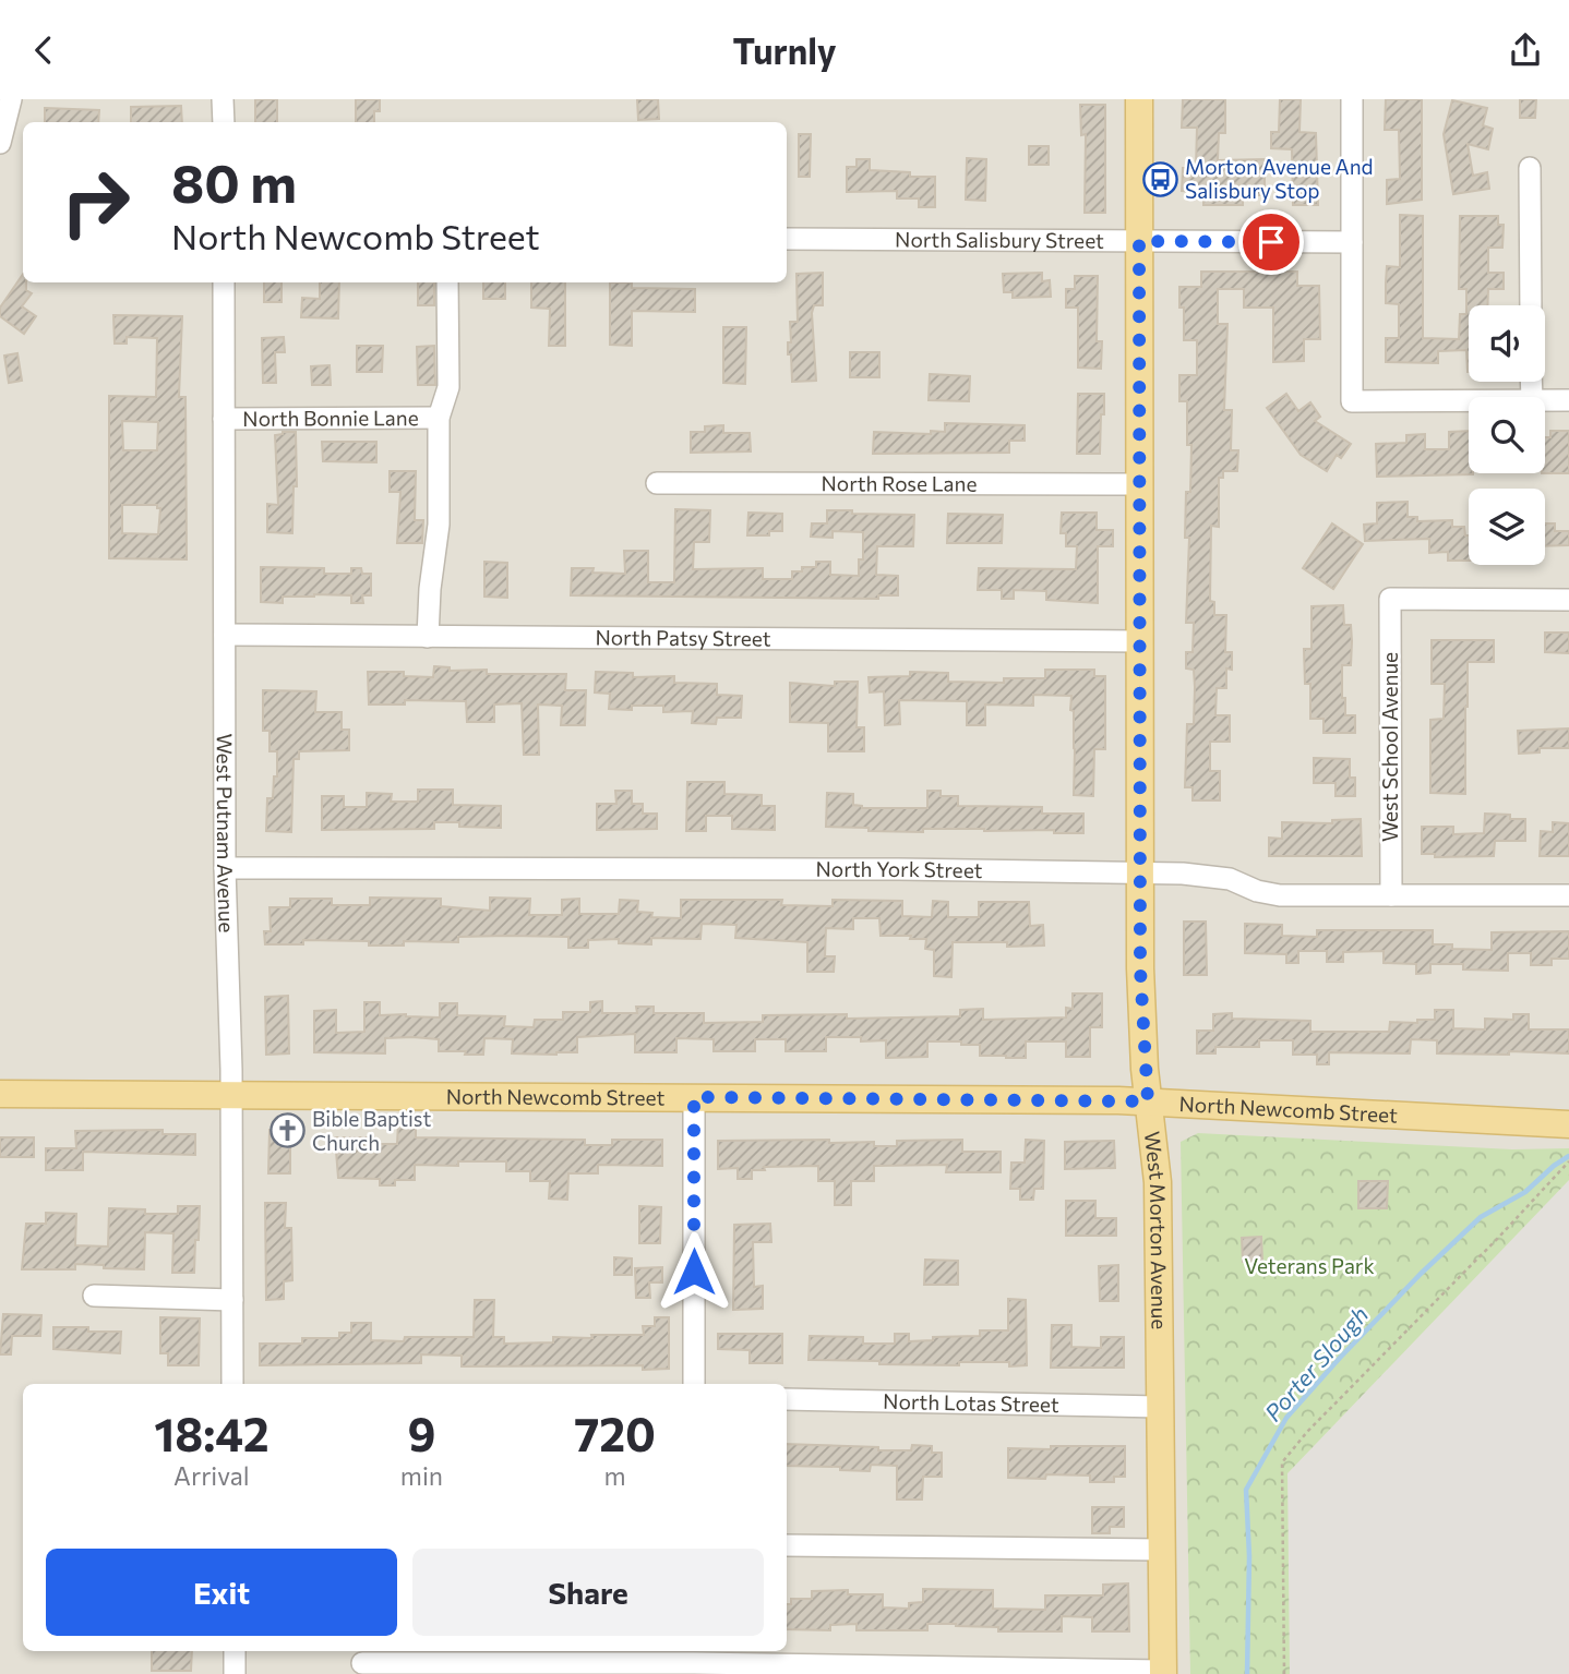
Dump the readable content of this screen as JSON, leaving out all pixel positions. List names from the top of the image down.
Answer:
{
  "streets": {
    "main road": ["North Newcomb Street", "West Morton Avenue"],
    "street": [
      "North Salisbury Street",
      "North Bonnie Lane",
      "North Rose Lane",
      "North Patsy Street",
      "West School Avenue",
      "West Putnam Avenue",
      "North York Street",
      "North Lotas Street"
    ]
  },
  "crossings": [
    ["North Salisbury Street", "West Morton Avenue"],
    ["North Bonnie Lane", "West Putnam Avenue"],
    ["North Rose Lane", "West Morton Avenue"],
    ["North Patsy Street", "West Putnam Avenue"],
    ["North Patsy Street", "West Morton Avenue"],
    ["West School Avenue", "North York Street"],
    ["West Putnam Avenue", "North York Street"],
    ["West Putnam Avenue", "North Newcomb Street"],
    ["North York Street", "West Morton Avenue"],
    ["North Newcomb Street", "West Morton Avenue"],
    ["West Morton Avenue", "North Lotas Street"]
  ],
  "water": ["Porter Slough"],
  "parks": ["Veterans Park"],
  "places": {
    "bus stop": ["Morton Avenue And Salisbury Stop"],
    "church": ["Bible Baptist Church"]
  },
  "page": {
    "header": "Turnly",
    "turn": ["80 m", "North Newcomb Street"],
    "eta": [
      "18:42",
      "Arrival",
      "9",
      "min",
      "720",
      "m"
    ],
    "buttons": ["Exit", "Share"]
  }
}
